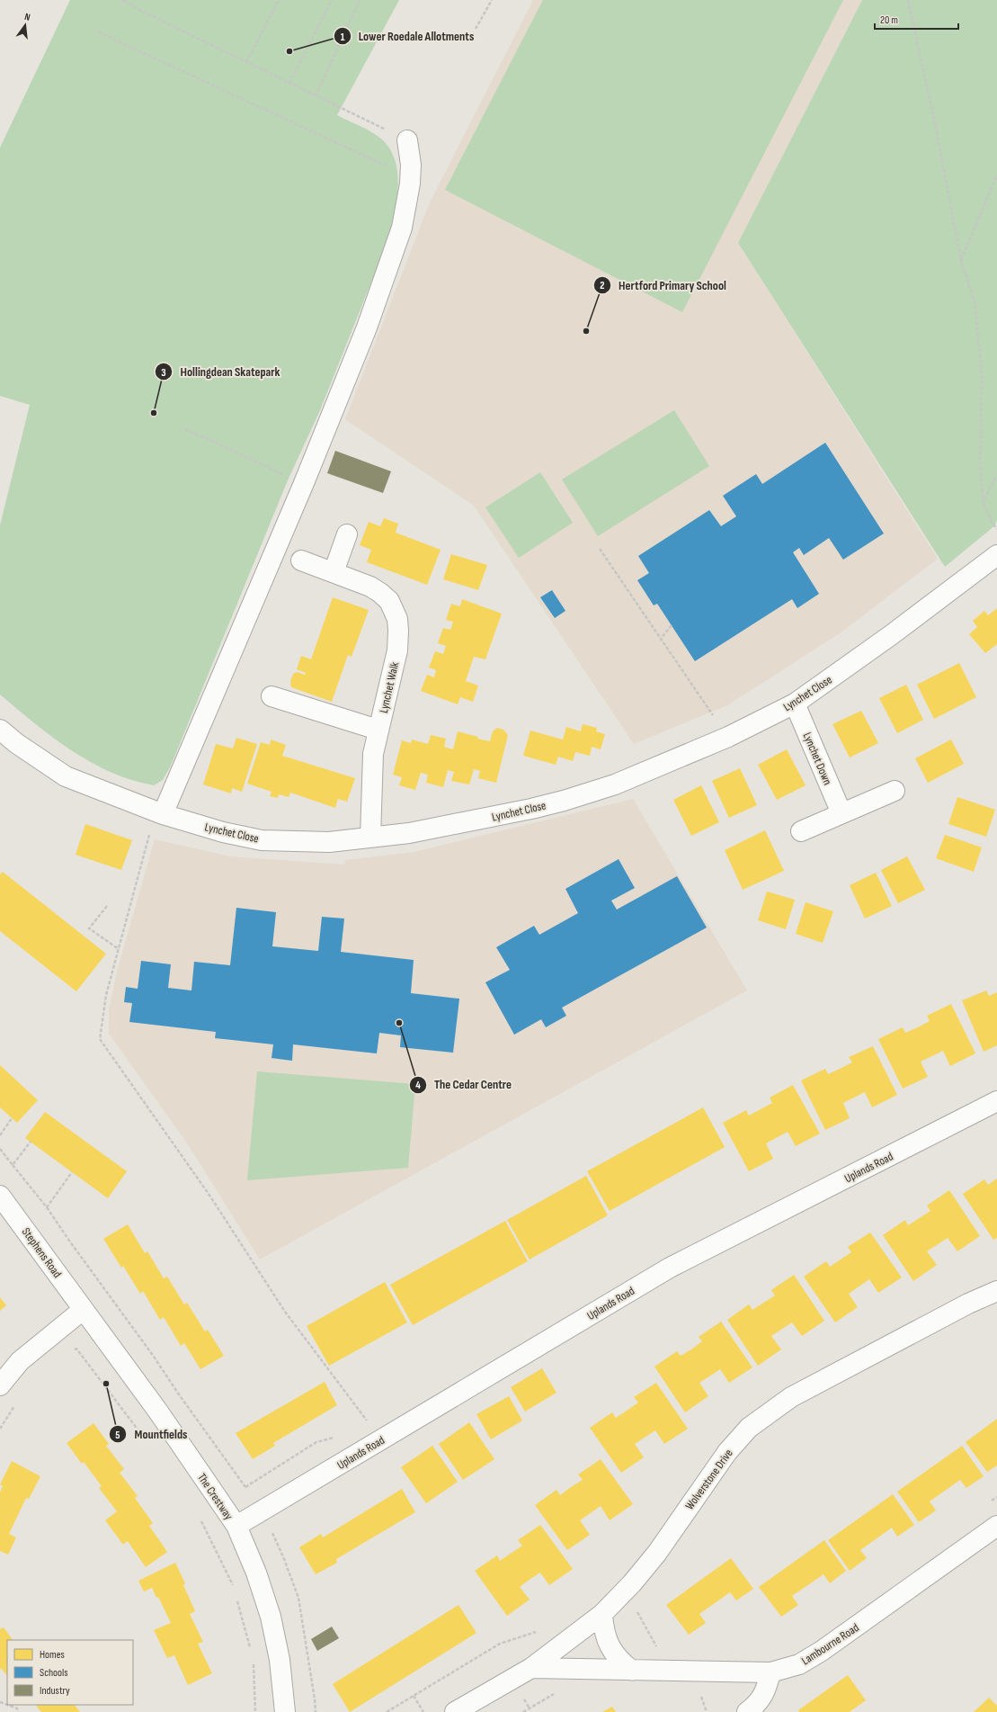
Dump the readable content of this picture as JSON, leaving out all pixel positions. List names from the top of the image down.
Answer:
{
  "streets": {
    "street": [
      "Lynchet Walk",
      "Lynchet Close",
      "Lynchet Down",
      "Uplands Road",
      "Stephens Road",
      "Wolverstone Drive",
      "The Crestway",
      "Lambourne Road"
    ]
  },
  "crossings": [
    ["Lynchet Walk", "Lynchet Close"],
    ["Lynchet Close", "Lynchet Down"],
    ["Uplands Road", "The Crestway"],
    ["Stephens Road", "The Crestway"],
    ["Wolverstone Drive", "Lambourne Road"]
  ],
  "places": [
    "Lower Roedale Allotments",
    "Hertford Primary School",
    "Hollingdean Skatepark",
    "The Cedar Centre",
    "Mountfields"
  ],
  "legend": ["Homes", "Schools", "Industry"],
  "scale_bar": "20 m",
  "north": "top"
}
